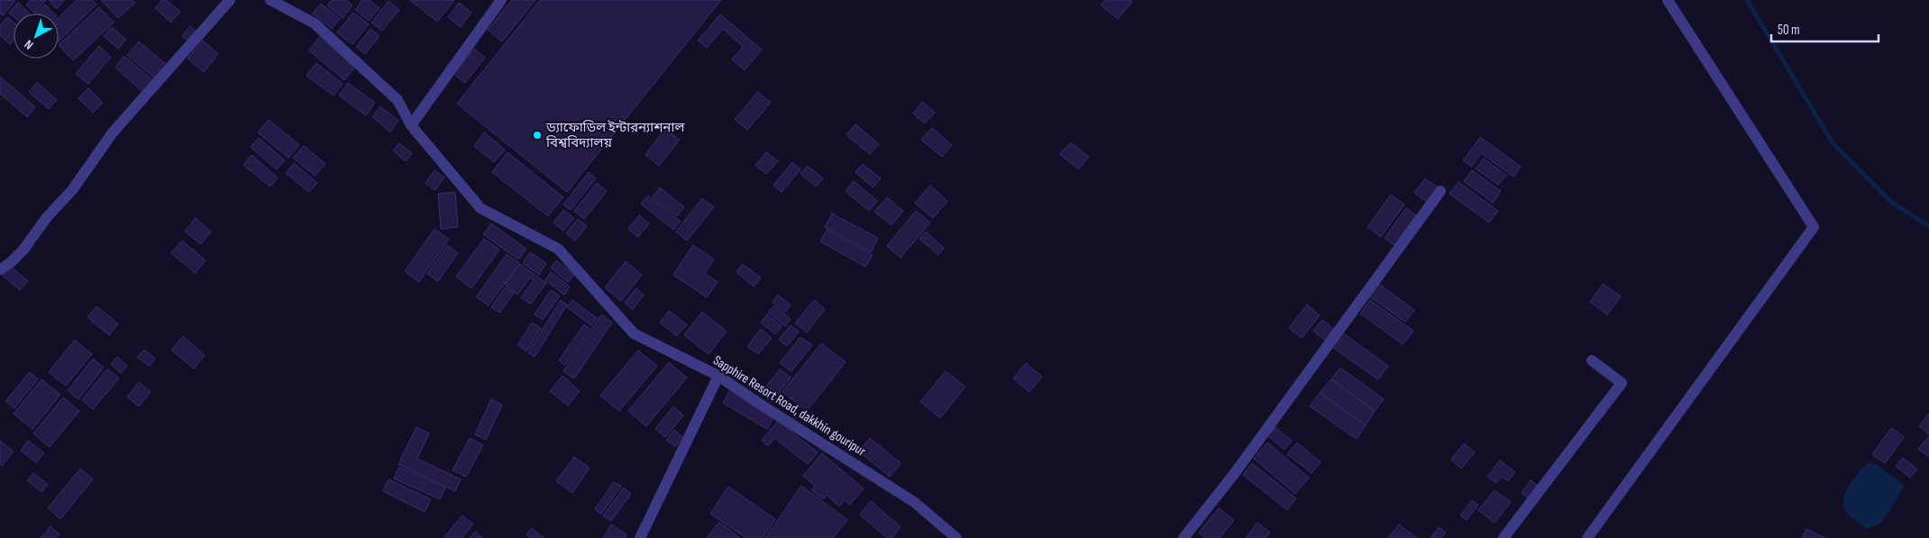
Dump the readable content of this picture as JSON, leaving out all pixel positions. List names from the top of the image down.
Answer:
{
  "streets": {
    "street": ["Sapphire Resort Road, dakkhin gouripur"]
  },
  "places": ["ড্যাফোডিল ইন্টারন্যাশনাল বিশ্ববিদ্যালয়"],
  "scale_bar": "50 m",
  "north": "bottom left"
}
